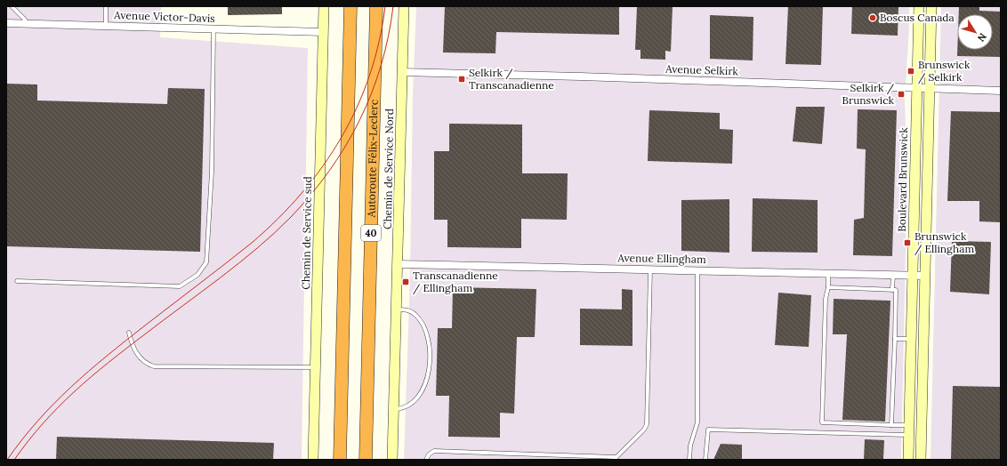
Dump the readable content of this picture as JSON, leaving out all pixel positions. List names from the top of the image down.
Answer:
{
  "streets": {
    "highway": ["Autoroute Félix-Leclerc", "40"],
    "main road": ["Chemin de Service Nord", "Boulevard Brunswick", "Chemin de Service sud"],
    "street": ["Avenue Victor-Davis", "Avenue Selkirk", "Avenue Ellingham"]
  },
  "crossings": [
    ["Avenue Victor-Davis", "Chemin de Service sud"],
    ["Avenue Selkirk", "Chemin de Service Nord"],
    ["Avenue Selkirk", "Boulevard Brunswick"],
    ["Chemin de Service Nord", "Avenue Ellingham"],
    ["Boulevard Brunswick", "Avenue Ellingham"]
  ],
  "places": {
    "other": ["Boscus Canada"],
    "transit": [
      "Brunswick / Selkirk",
      "Selkirk / Transcanadienne",
      "Selkirk / Brunswick",
      "Brunswick / Ellingham",
      "Transcanadienne / Ellingham"
    ]
  },
  "north": "bottom right"
}
